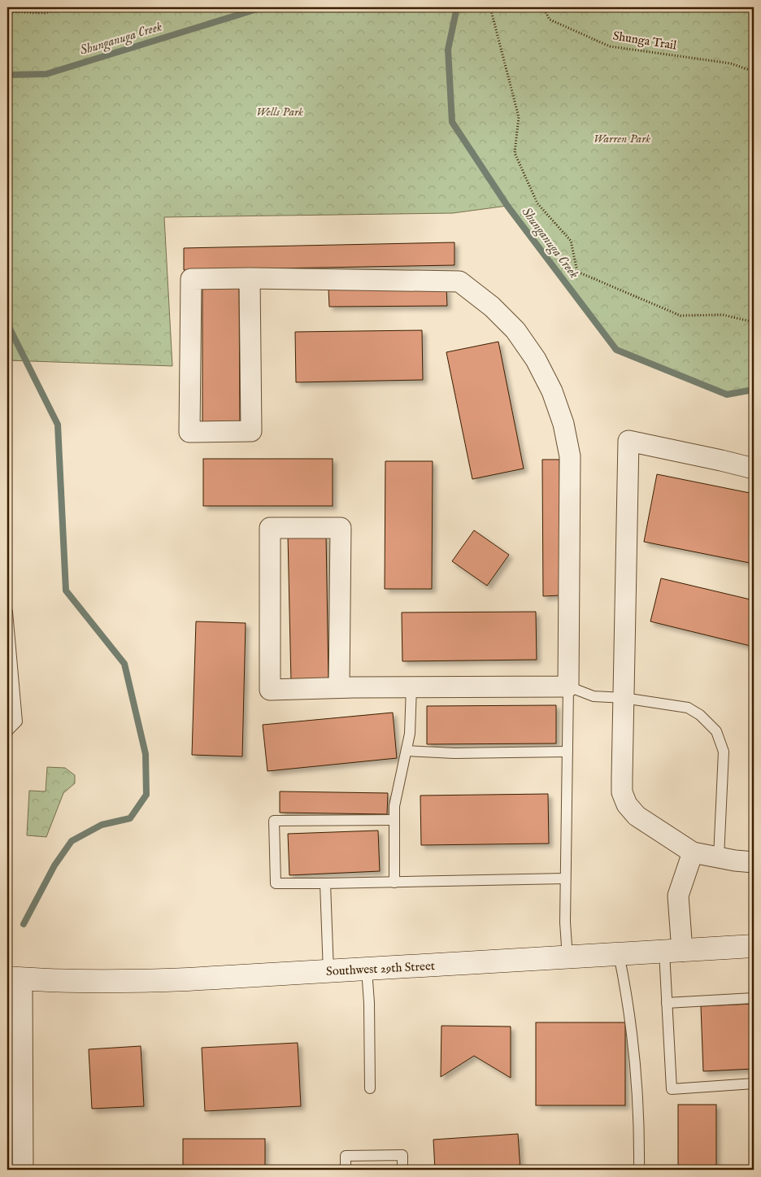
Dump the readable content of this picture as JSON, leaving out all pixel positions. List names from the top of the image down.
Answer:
{
  "streets": {
    "main road": ["Southwest 29th Street"],
    "path": ["Shunga Trail"]
  },
  "water": ["Shunganuga Creek"],
  "parks": ["Wells Park", "Warren Park"]
}
